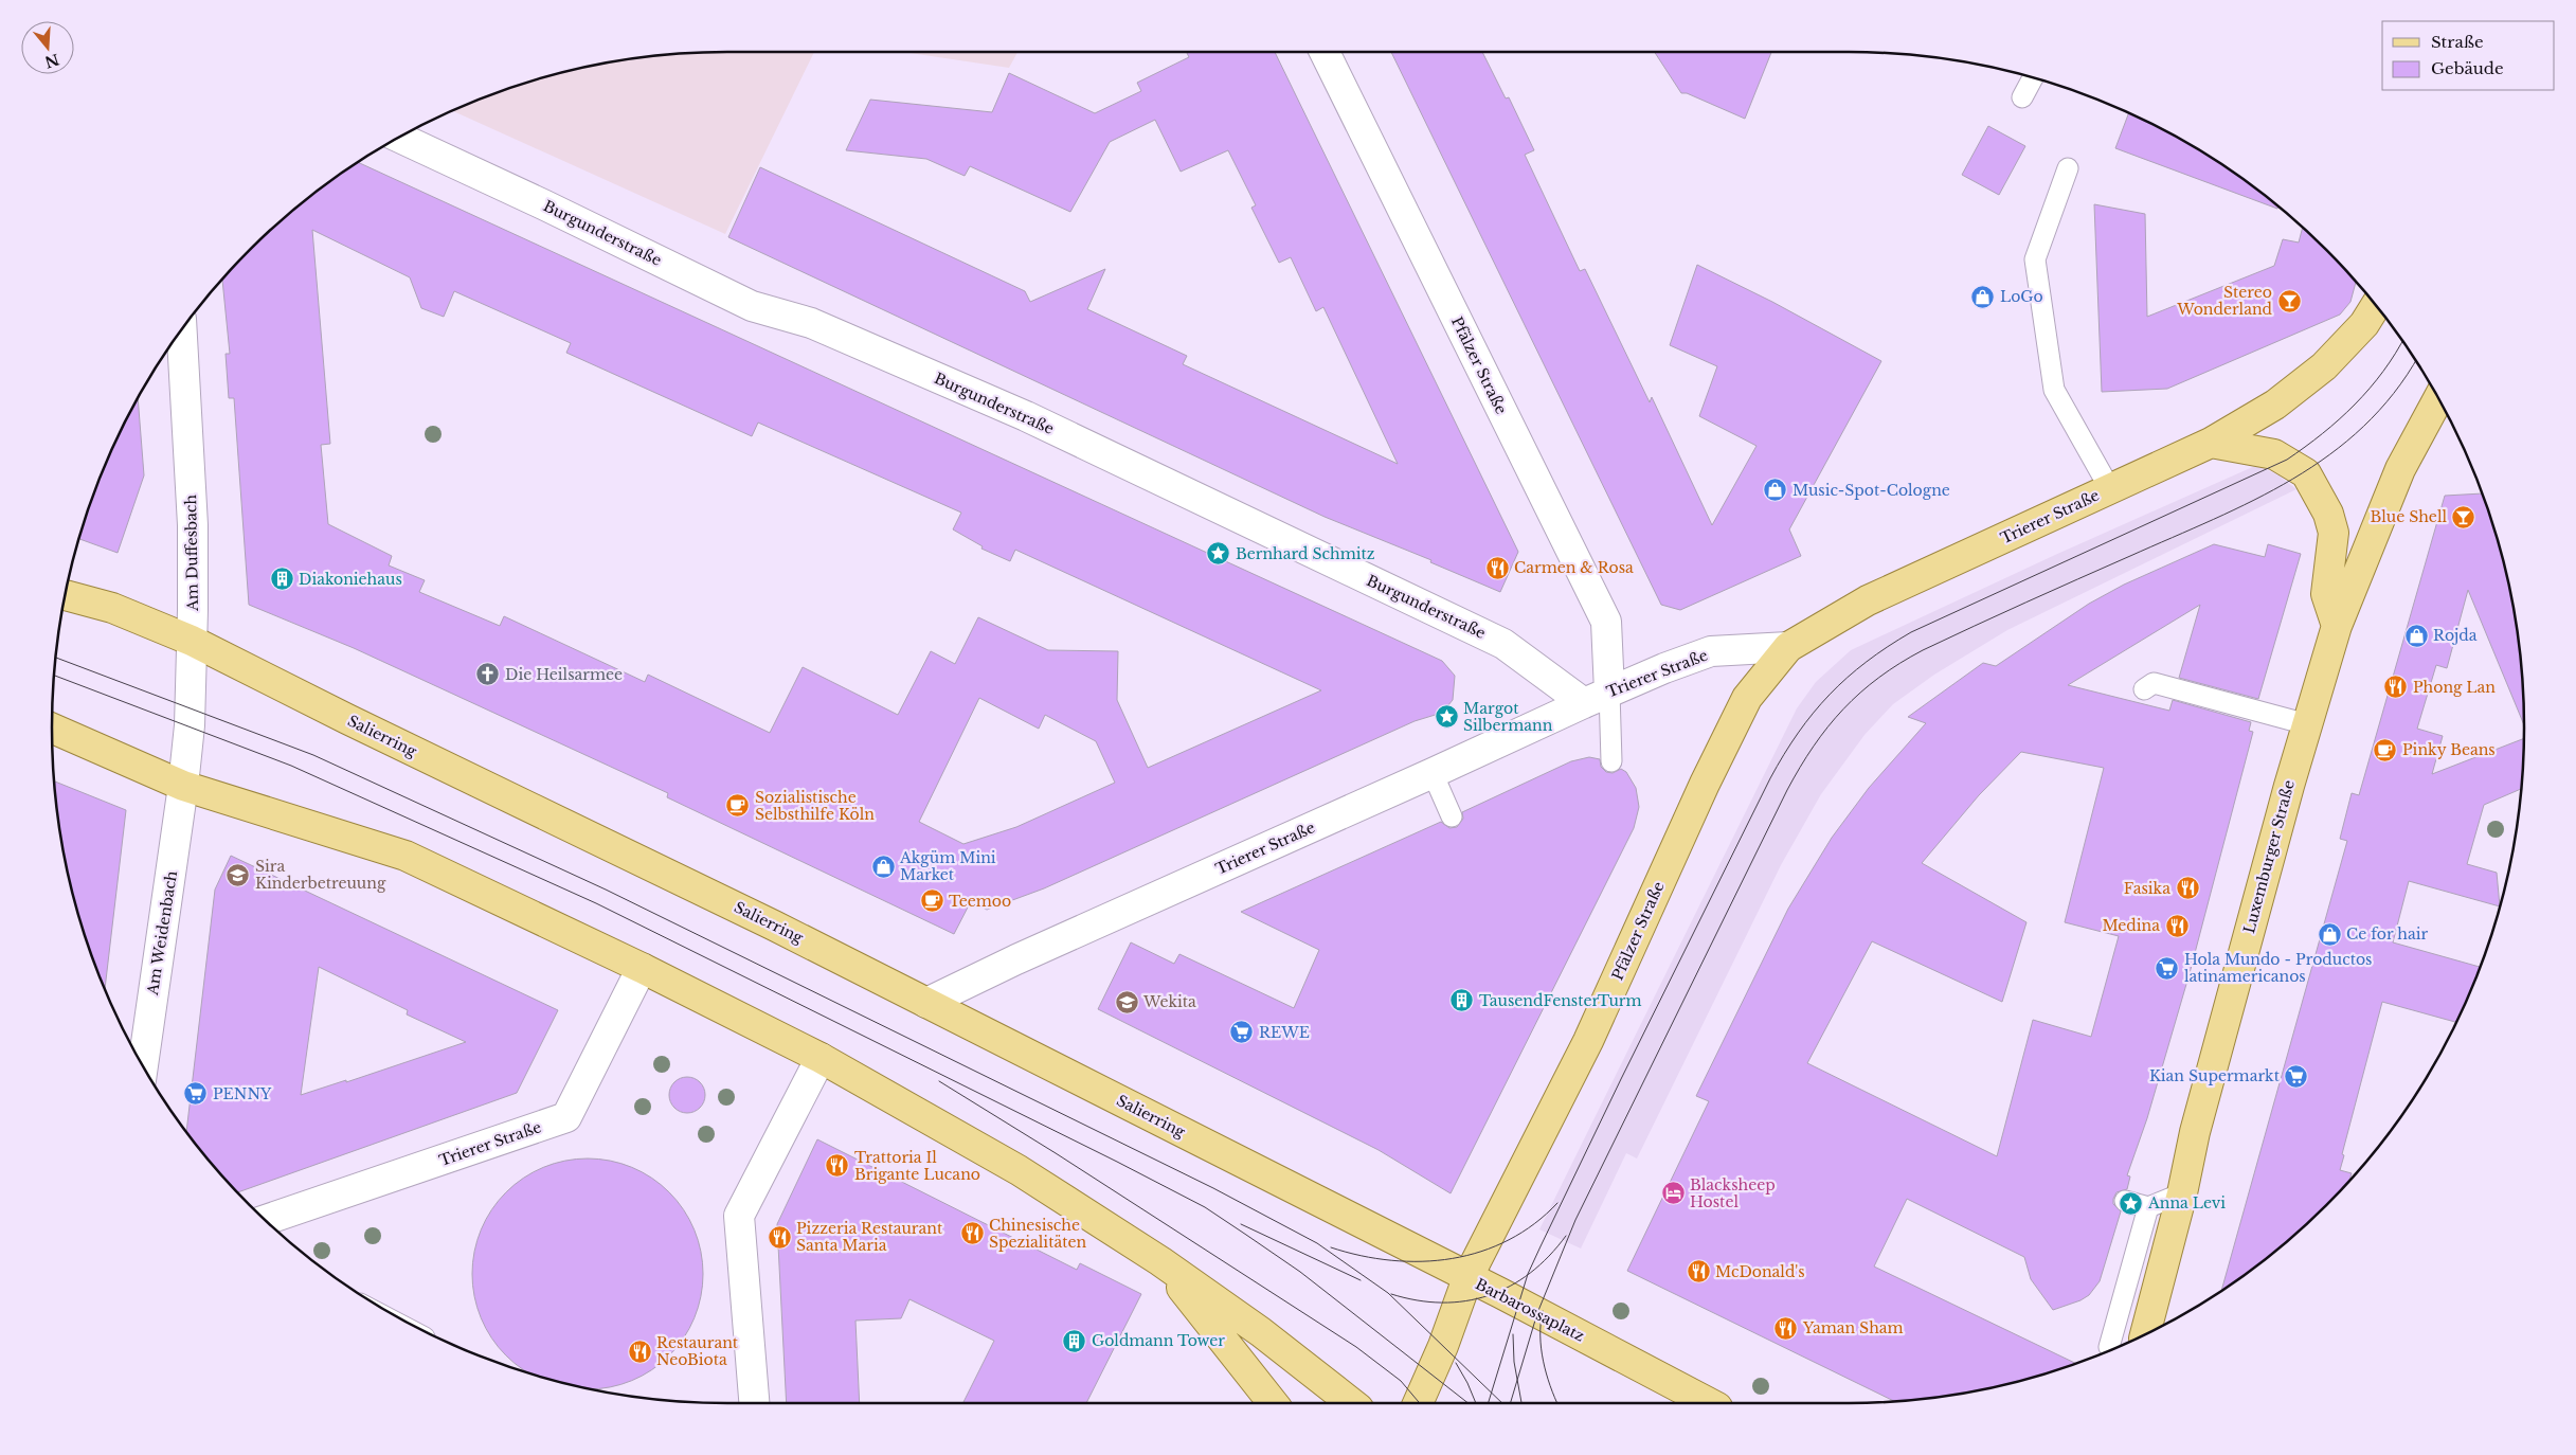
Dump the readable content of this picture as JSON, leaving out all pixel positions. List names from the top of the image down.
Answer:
{
  "streets": {
    "main road": [
      "Pfälzer Straße",
      "Trierer Straße",
      "Salierring",
      "Luxemburger Straße",
      "Barbarossaplatz"
    ],
    "street": ["Burgunderstraße", "Am Duffesbach", "Am Weidenbach"]
  },
  "crossings": [
    ["Burgunderstraße", "Pfälzer Straße"],
    ["Burgunderstraße", "Trierer Straße"],
    ["Pfälzer Straße", "Trierer Straße"],
    ["Pfälzer Straße", "Salierring"],
    ["Pfälzer Straße", "Barbarossaplatz"],
    ["Trierer Straße", "Salierring"],
    ["Am Duffesbach", "Salierring"],
    ["Am Duffesbach", "Am Weidenbach"],
    ["Salierring", "Barbarossaplatz"]
  ],
  "places": {
    "shop": [
      "LoGo",
      "Music-Spot-Cologne",
      "Rojda",
      "Akgüm Mini Market",
      "Ce for hair"
    ],
    "bar": ["Stereo Wonderland", "Blue Shell"],
    "place": ["Bernhard Schmitz", "Margot Silbermann", "Anna Levi"],
    "restaurant": [
      "Carmen & Rosa",
      "Phong Lan",
      "Fasika",
      "Medina",
      "Trattoria Il Brigante Lucano",
      "Chinesische Spezialitäten",
      "Pizzeria Restaurant Santa Maria",
      "McDonald's",
      "Yaman Sham",
      "Restaurant NeoBiota"
    ],
    "building": ["Diakoniehaus", "TausendFensterTurm", "Goldmann Tower"],
    "church": ["Die Heilsarmee"],
    "cafe": ["Pinky Beans", "Sozialistische Selbsthilfe Köln", "Teemoo"],
    "school or university": ["Sira Kinderbetreuung", "Wekita"],
    "supermarket": [
      "Hola Mundo - Productos latinamericanos",
      "REWE",
      "Kian Supermarkt",
      "PENNY"
    ],
    "hotel": ["Blacksheep Hostel"]
  },
  "legend": ["Straße", "Gebäude"],
  "north": "bottom"
}
